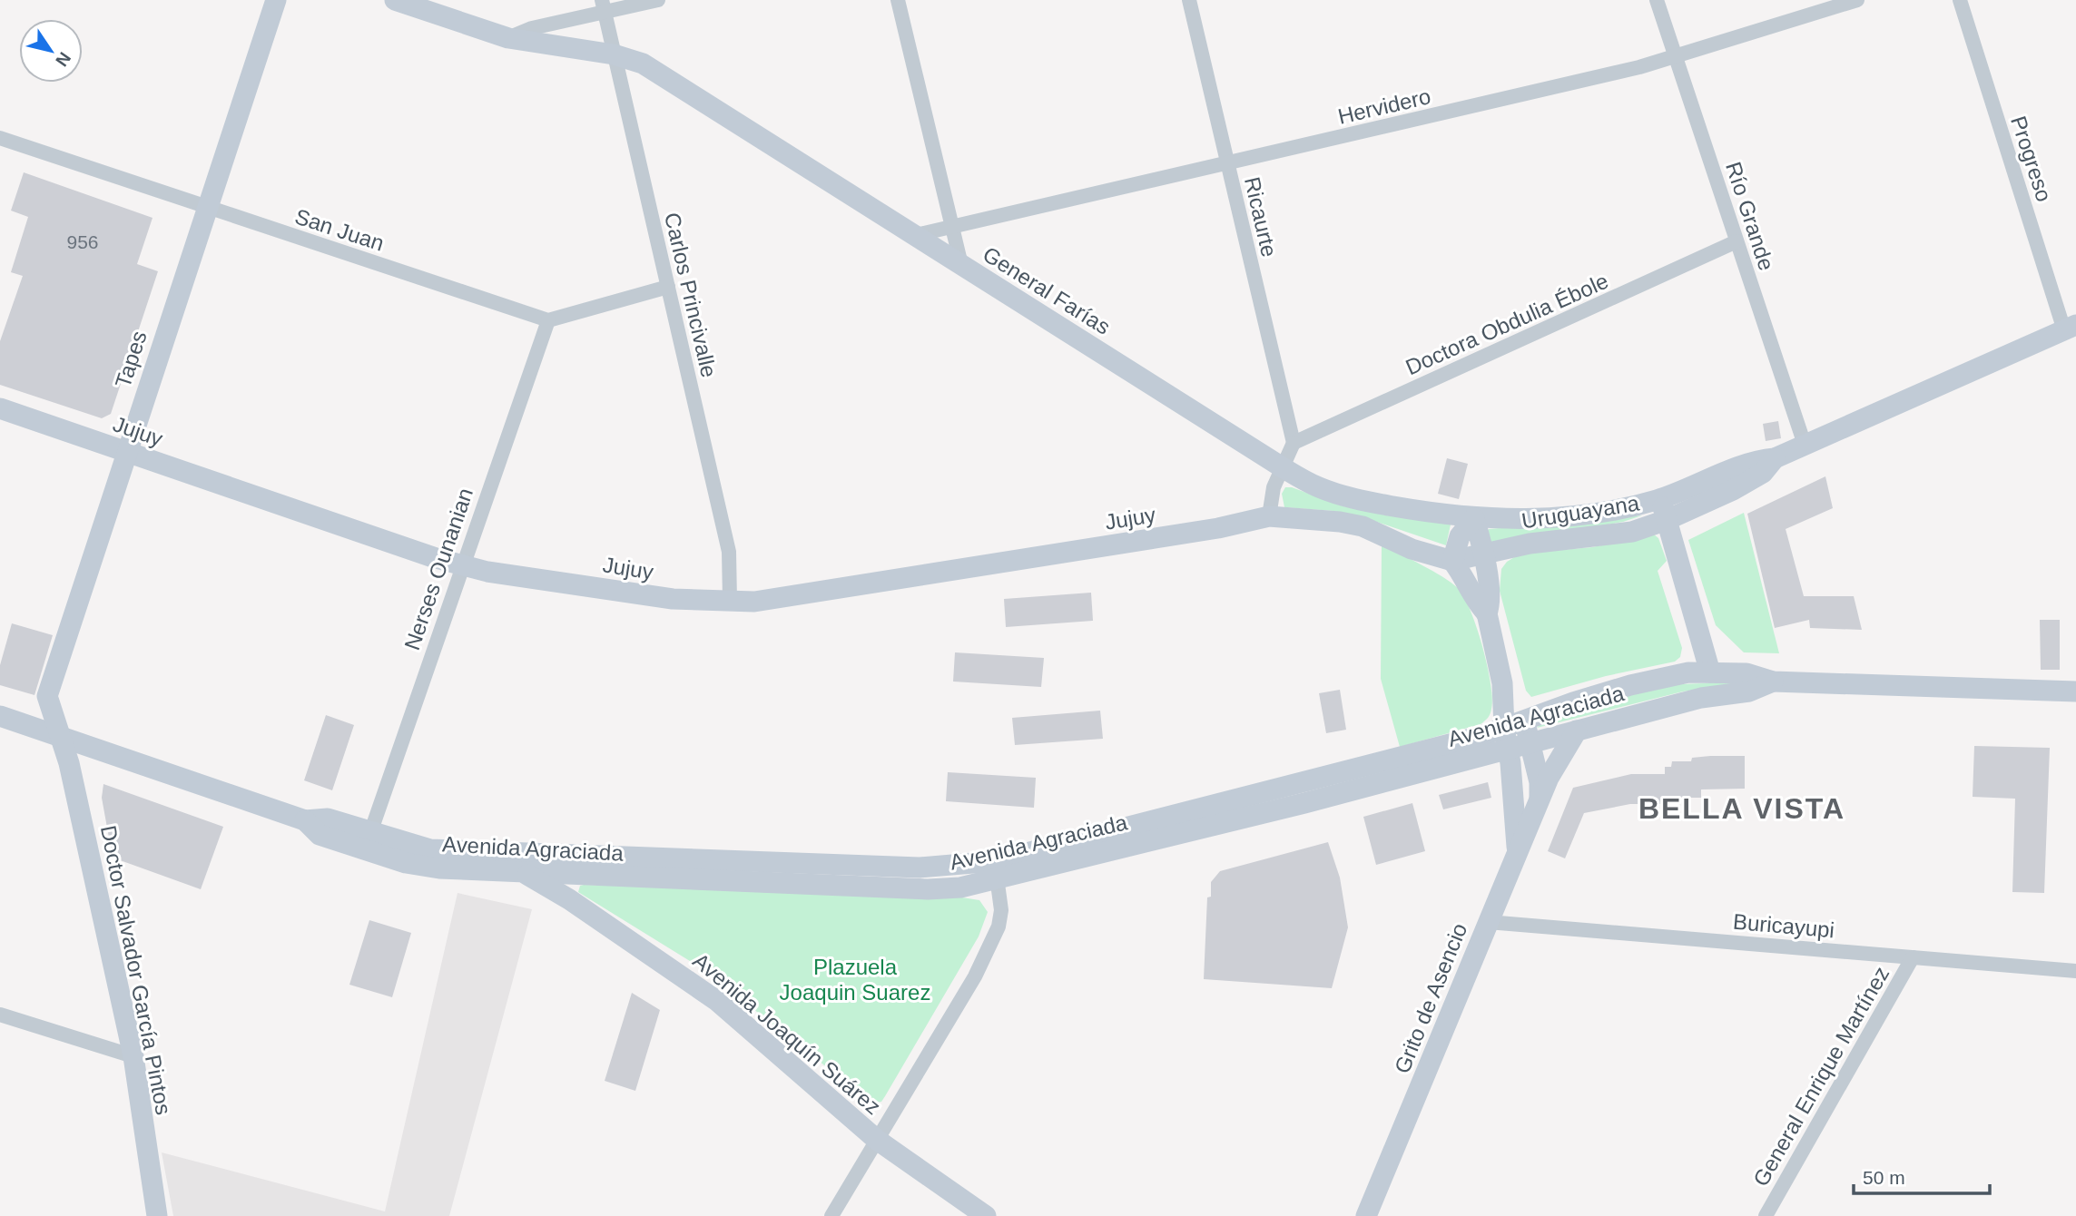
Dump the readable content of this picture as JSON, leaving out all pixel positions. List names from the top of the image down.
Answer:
{
  "streets": {
    "street": [
      "Hervidero",
      "Progreso",
      "Río Grande",
      "Ricaurte",
      "San Juan",
      "General Farías",
      "Carlos Princivalle",
      "Doctora Obdulia Ébole",
      "Tapes",
      "Jujuy",
      "Uruguayana",
      "Nerses Ounanian",
      "Avenida Agraciada",
      "Buricayupi",
      "Doctor Salvador García Pintos",
      "Grito de Asencio",
      "Avenida Joaquín Suárez",
      "General Enrique Martínez"
    ]
  },
  "crossings": [
    ["Hervidero", "Río Grande"],
    ["Hervidero", "Ricaurte"],
    ["Hervidero", "General Farías"],
    ["Progreso", "Uruguayana"],
    ["Río Grande", "Doctora Obdulia Ébole"],
    ["Río Grande", "Uruguayana"],
    ["Ricaurte", "Doctora Obdulia Ébole"],
    ["San Juan", "Tapes"],
    ["San Juan", "Nerses Ounanian"],
    ["General Farías", "Carlos Princivalle"],
    ["General Farías", "Uruguayana"],
    ["Carlos Princivalle", "Jujuy"],
    ["Tapes", "Jujuy"],
    ["Tapes", "Avenida Agraciada"],
    ["Tapes", "Doctor Salvador García Pintos"],
    ["Jujuy", "Uruguayana"],
    ["Jujuy", "Nerses Ounanian"],
    ["Nerses Ounanian", "Avenida Agraciada"],
    ["Avenida Agraciada", "Doctor Salvador García Pintos"],
    ["Avenida Agraciada", "Grito de Asencio"],
    ["Avenida Agraciada", "Avenida Joaquín Suárez"],
    ["Buricayupi", "Grito de Asencio"],
    ["Buricayupi", "General Enrique Martínez"]
  ],
  "districts": ["BELLA VISTA"],
  "parks": ["Plazuela Joaquin Suarez"],
  "house_numbers": ["956"],
  "scale_bar": "50 m",
  "north": "bottom right"
}
